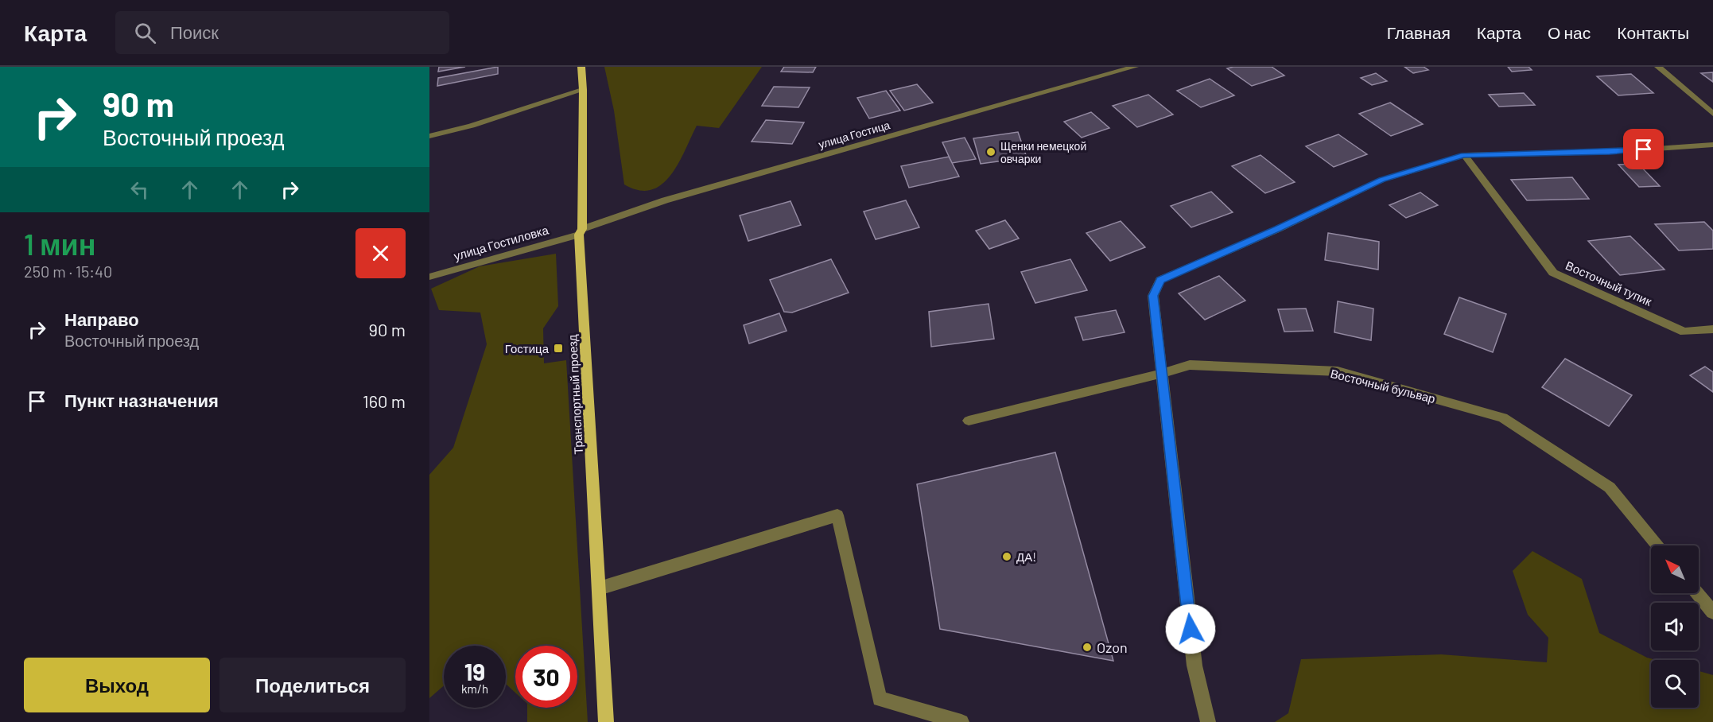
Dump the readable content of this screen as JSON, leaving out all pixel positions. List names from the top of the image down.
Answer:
{
  "streets": {
    "main road": ["Транспортный проезд"],
    "street": [
      "улица Гостица",
      "улица Гостиловка",
      "Восточный тупик",
      "Восточный бульвар"
    ]
  },
  "crossings": [
    ["улица Гостица", "улица Гостиловка"],
    ["улица Гостица", "Транспортный проезд"],
    ["улица Гостиловка", "Транспортный проезд"]
  ],
  "places": {
    "other": ["Щенки немецкой овчарки", "ДА!", "Ozon"],
    "transit": ["Гостица"]
  },
  "north": "top left",
  "page": {
    "header": "Карта",
    "search": "Поиск",
    "nav": [
      "Главная",
      "Карта",
      "О нас",
      "Контакты"
    ],
    "turn": ["90 m", "Восточный проезд"],
    "heading": ["1 мин", "250 m · 15:40"],
    "list": [
      {
        "name": "Направо",
        "note": "Восточный проезд",
        "value": "90 m"
      },
      {
        "name": "Пункт назначения",
        "value": "160 m"
      }
    ],
    "speed": "19 km/h",
    "limit": "30",
    "buttons": ["Выход", "Поделиться"]
  }
}
